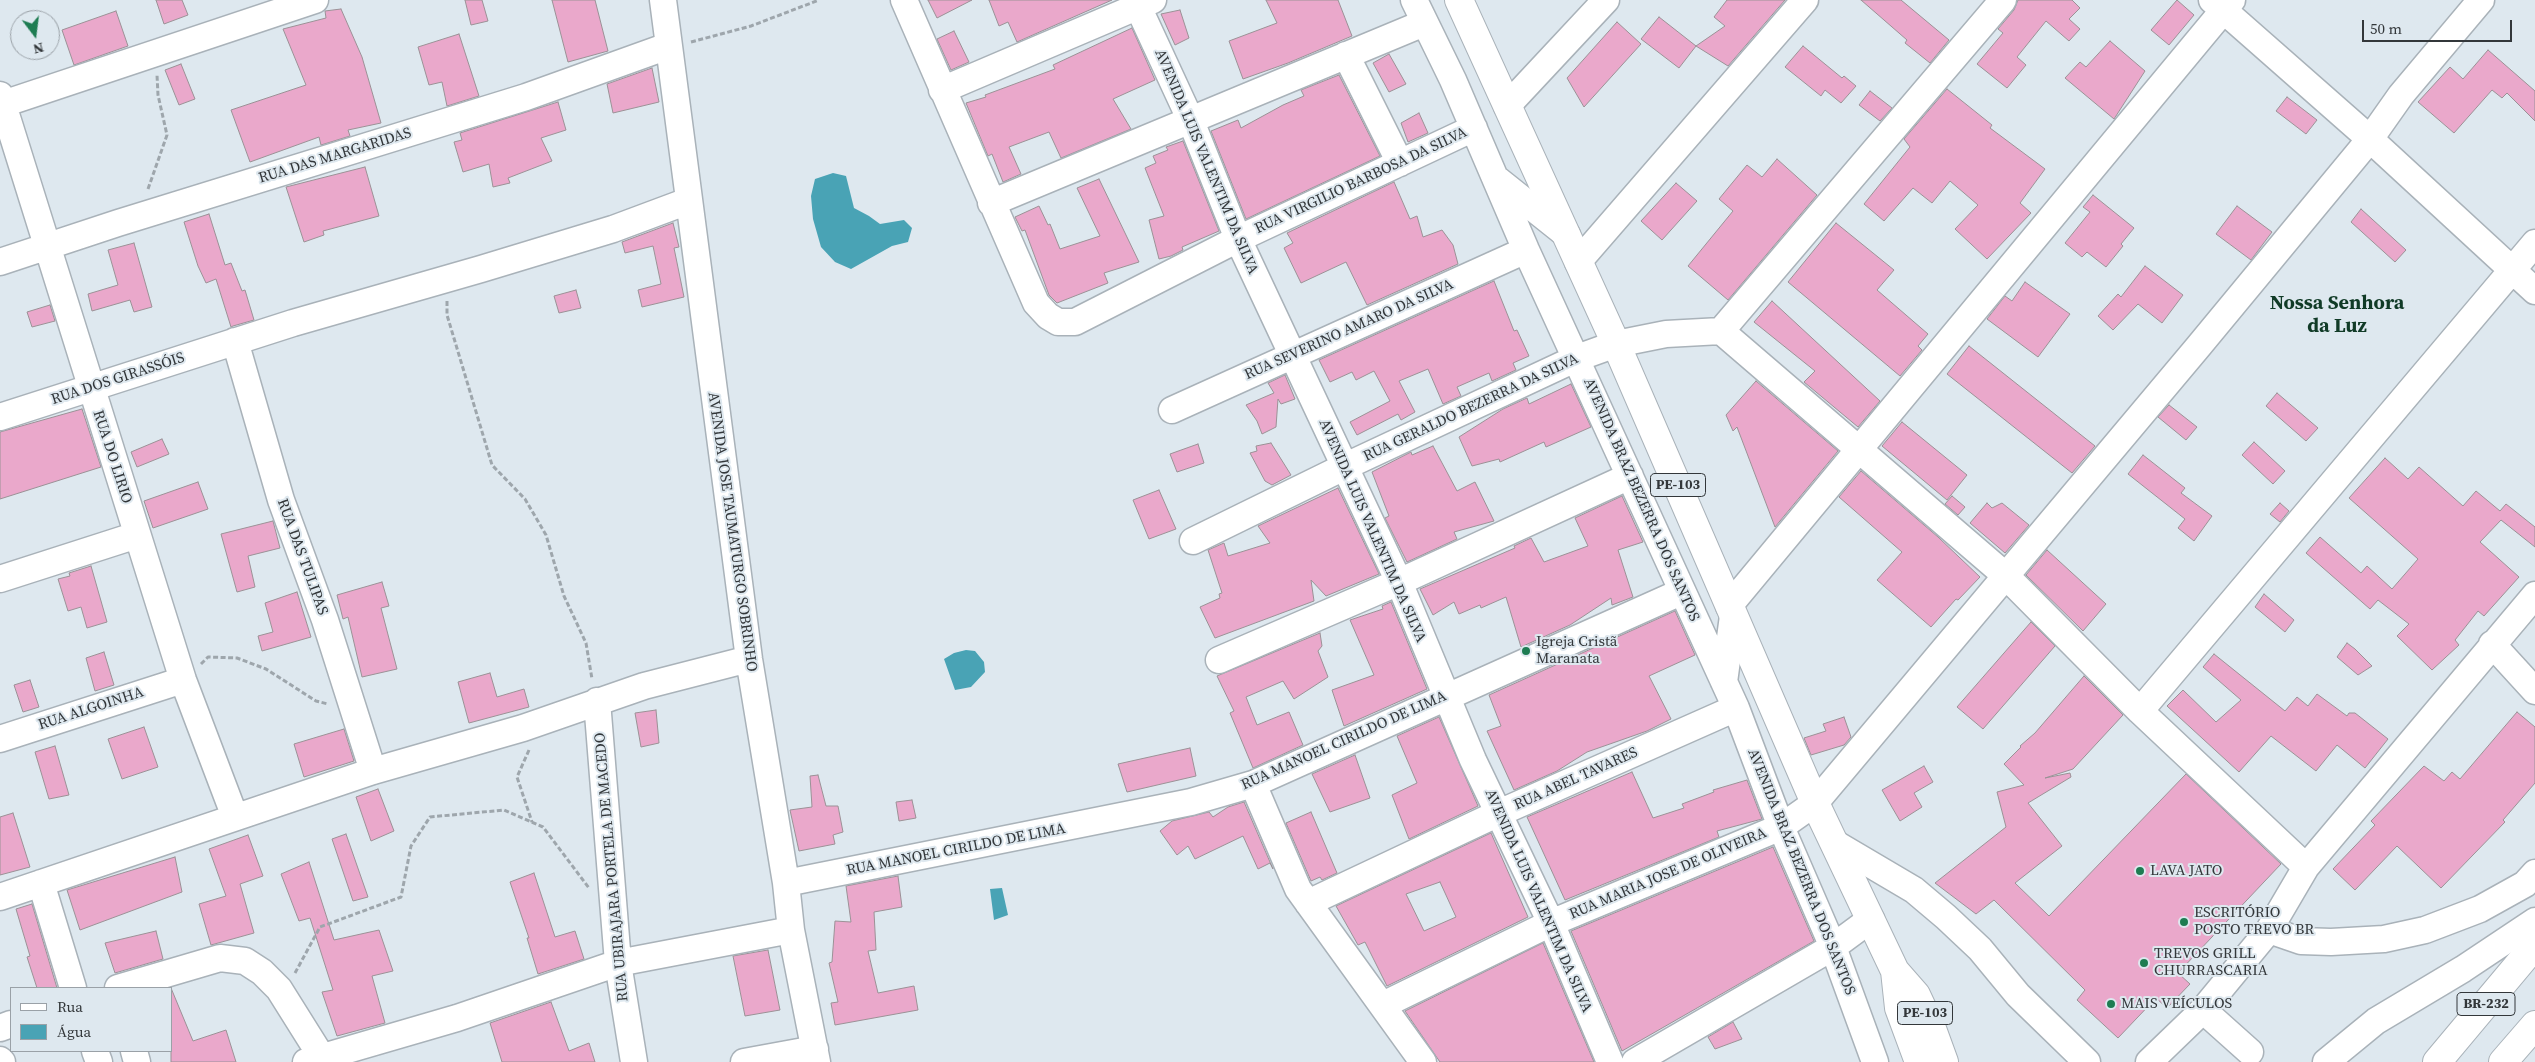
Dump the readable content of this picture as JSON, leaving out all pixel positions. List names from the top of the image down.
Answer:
{
  "streets": {
    "main road": ["PE-103", "BR-232"],
    "street": [
      "RUA DAS MARGARIDAS",
      "AVENIDA LUIS VALENTIM DA SILVA",
      "RUA VIRGILIO BARBOSA DA SILVA",
      "RUA SEVERINO AMARO DA SILVA",
      "RUA DOS GIRASSÓIS",
      "RUA GERALDO BEZERRA DA SILVA",
      "RUA DO LIRIO",
      "AVENIDA BRAZ BEZERRA DOS SANTOS",
      "AVENIDA JOSE TAUMATURGO SOBRINHO",
      "RUA DAS TULIPAS",
      "RUA ALGOINHA",
      "RUA MANOEL CIRILDO DE LIMA",
      "RUA ABEL TAVARES",
      "RUA UBIRAJARA PORTELA DE MACEDO",
      "RUA MARIA JOSE DE OLIVEIRA"
    ]
  },
  "crossings": [
    ["RUA DAS MARGARIDAS", "RUA DO LIRIO"],
    ["RUA DAS MARGARIDAS", "AVENIDA JOSE TAUMATURGO SOBRINHO"],
    ["AVENIDA LUIS VALENTIM DA SILVA", "RUA VIRGILIO BARBOSA DA SILVA"],
    ["AVENIDA LUIS VALENTIM DA SILVA", "RUA SEVERINO AMARO DA SILVA"],
    ["AVENIDA LUIS VALENTIM DA SILVA", "RUA GERALDO BEZERRA DA SILVA"],
    ["AVENIDA LUIS VALENTIM DA SILVA", "RUA MANOEL CIRILDO DE LIMA"],
    ["AVENIDA LUIS VALENTIM DA SILVA", "RUA ABEL TAVARES"],
    ["AVENIDA LUIS VALENTIM DA SILVA", "RUA MARIA JOSE DE OLIVEIRA"],
    ["RUA VIRGILIO BARBOSA DA SILVA", "AVENIDA BRAZ BEZERRA DOS SANTOS"],
    ["RUA SEVERINO AMARO DA SILVA", "AVENIDA BRAZ BEZERRA DOS SANTOS"],
    ["RUA DOS GIRASSÓIS", "RUA DO LIRIO"],
    ["RUA DOS GIRASSÓIS", "RUA DAS TULIPAS"],
    ["RUA GERALDO BEZERRA DA SILVA", "PE-103"],
    ["RUA GERALDO BEZERRA DA SILVA", "AVENIDA BRAZ BEZERRA DOS SANTOS"],
    ["RUA DO LIRIO", "RUA ALGOINHA"],
    ["PE-103", "RUA MARIA JOSE DE OLIVEIRA"],
    ["AVENIDA BRAZ BEZERRA DOS SANTOS", "RUA MANOEL CIRILDO DE LIMA"],
    ["AVENIDA BRAZ BEZERRA DOS SANTOS", "RUA ABEL TAVARES"],
    ["AVENIDA BRAZ BEZERRA DOS SANTOS", "RUA MARIA JOSE DE OLIVEIRA"],
    ["AVENIDA JOSE TAUMATURGO SOBRINHO", "RUA MANOEL CIRILDO DE LIMA"]
  ],
  "districts": ["Nossa Senhora da Luz"],
  "places": [
    "Igreja Cristã Maranata",
    "LAVA JATO",
    "ESCRITÓRIO POSTO TREVO BR",
    "TREVOS GRILL CHURRASCARIA",
    "MAIS VEÍCULOS"
  ],
  "legend": ["Rua", "Água"],
  "scale_bar": "50 m",
  "north": "bottom"
}
